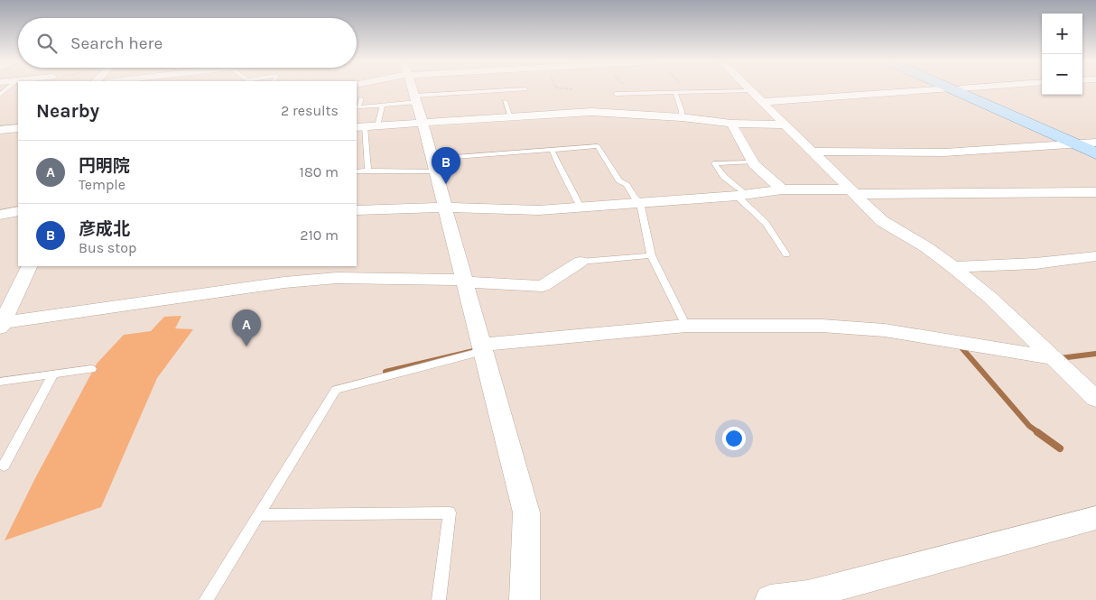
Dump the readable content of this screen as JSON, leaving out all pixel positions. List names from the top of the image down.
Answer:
{
  "page": {
    "map_buttons": ["+", "−"],
    "search": "Search here",
    "heading": ["Nearby", "2 results"],
    "list": [
      {
        "mark": "A",
        "name": "円明院",
        "note": "Temple",
        "value": "180 m"
      },
      {
        "mark": "B",
        "name": "彦成北",
        "note": "Bus stop",
        "value": "210 m"
      }
    ],
    "pins": ["B", "A"]
  }
}
